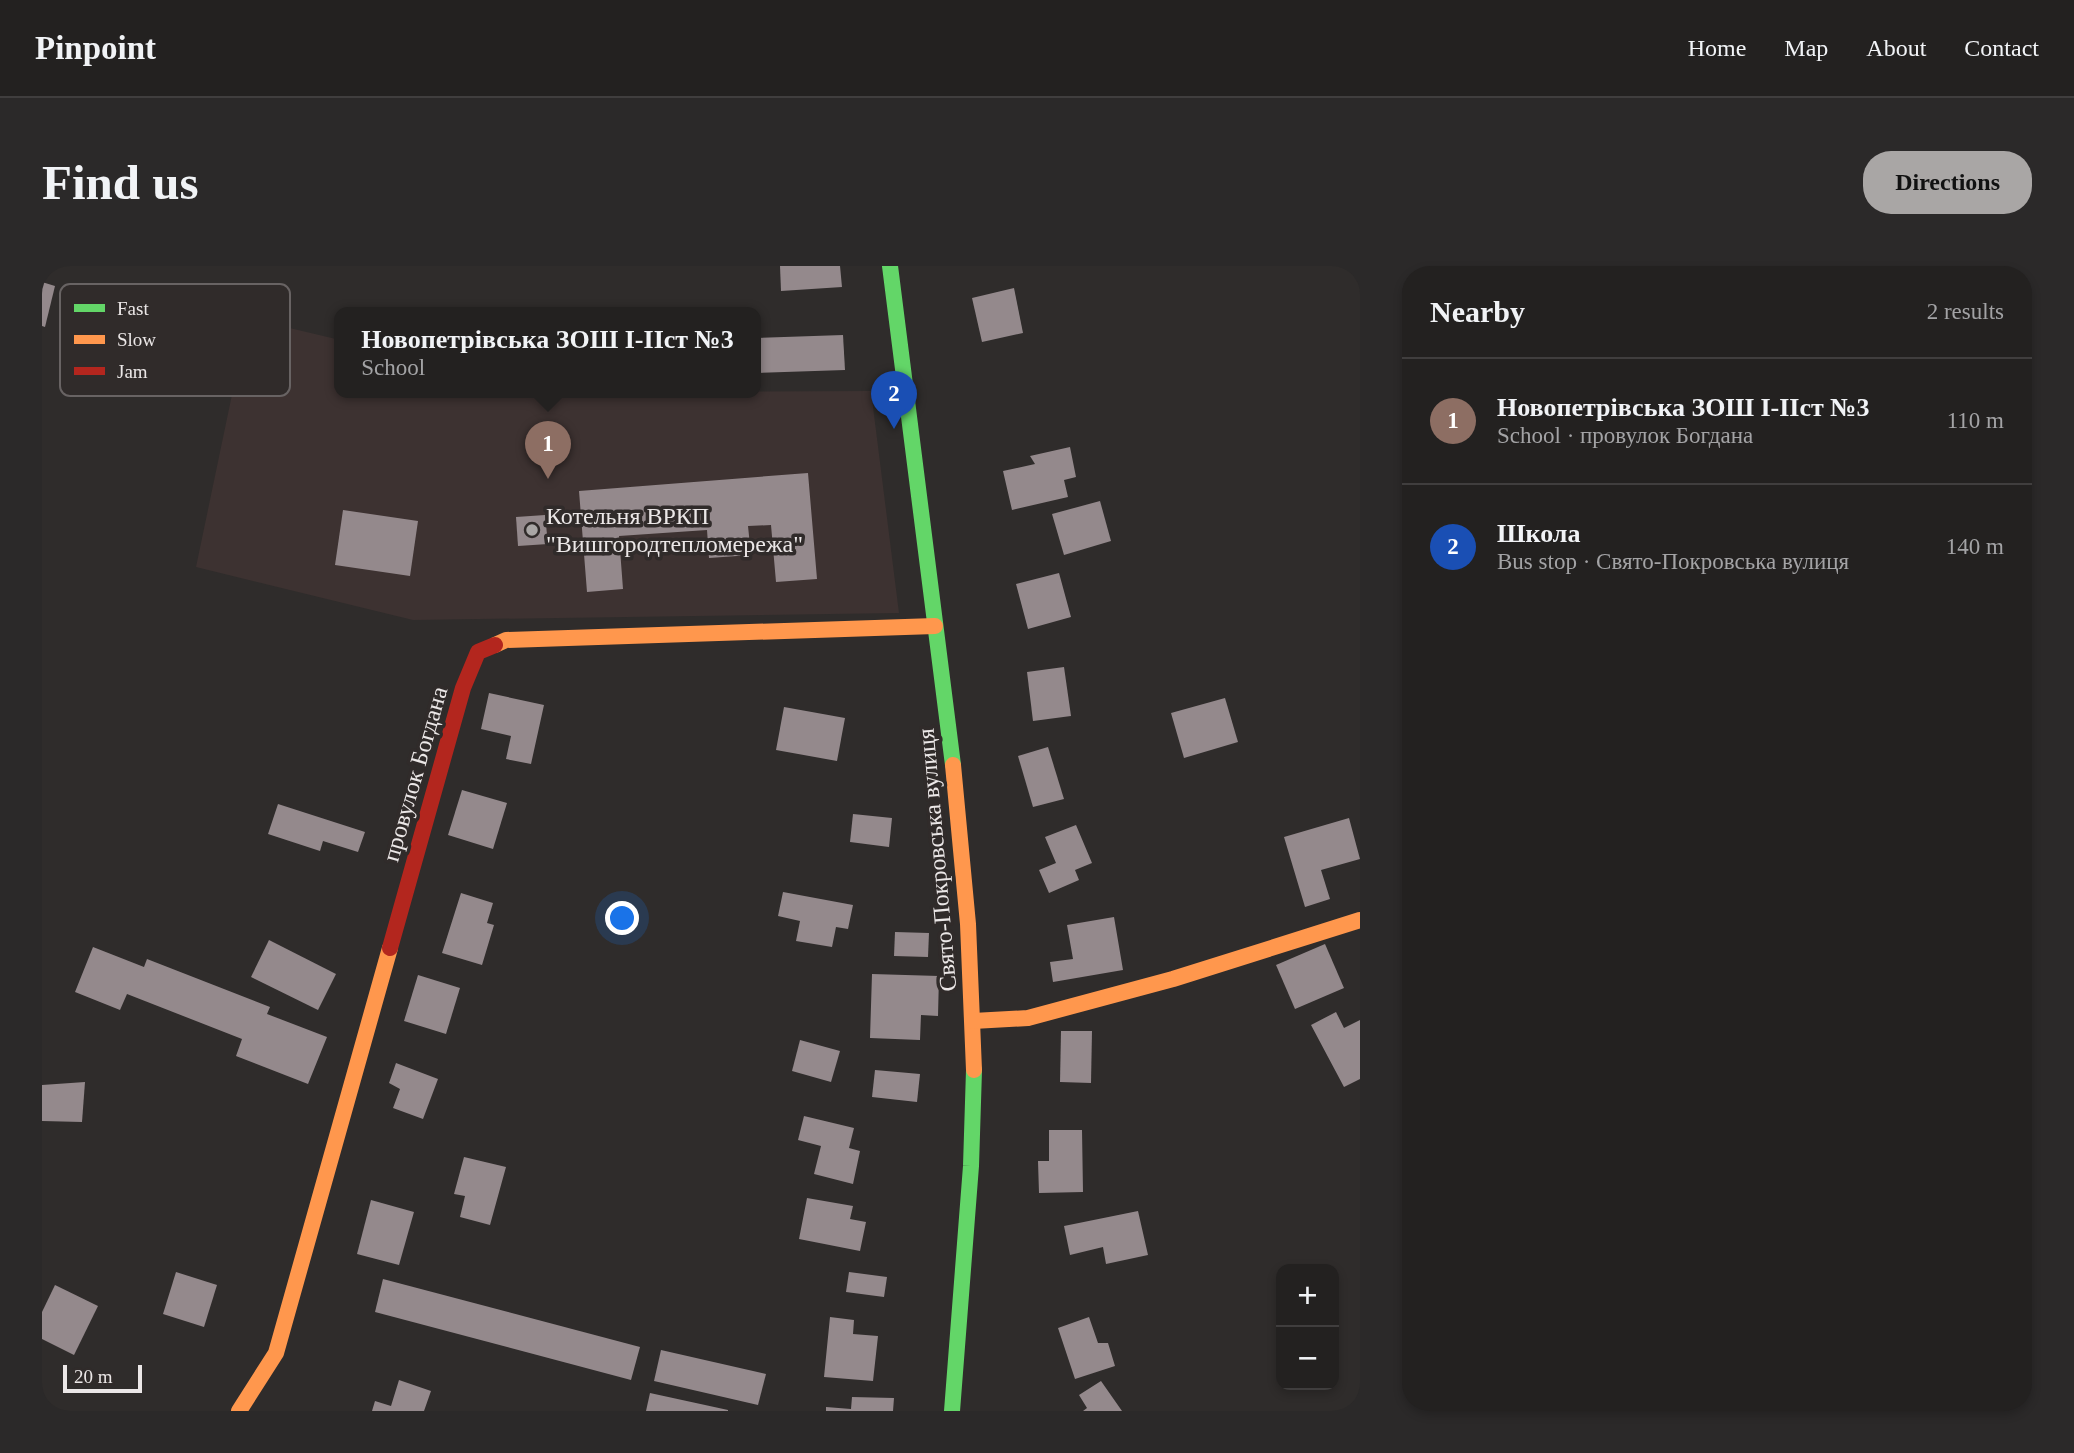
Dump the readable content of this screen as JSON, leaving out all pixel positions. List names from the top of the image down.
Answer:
{
  "streets": {
    "street": ["провулок Богдана", "Свято-Покровська вулиця"]
  },
  "crossings": [
    ["провулок Богдана", "Свято-Покровська вулиця"]
  ],
  "places": ["Котельня ВРКП \"Вишгородтепломережа\""],
  "legend": ["Fast", "Slow", "Jam"],
  "scale_bar": "20 m",
  "page": {
    "header": "Pinpoint",
    "nav": [
      "Home",
      "Map",
      "About",
      "Contact"
    ],
    "buttons": "Directions",
    "title": "Find us",
    "heading": ["Nearby", "2 results"],
    "popup": ["Новопетрівська ЗОШ I-IIст №3", "School"],
    "list": [
      {
        "mark": "1",
        "name": "Новопетрівська ЗОШ I-IIст №3",
        "note": "School · провулок Богдана",
        "value": "110 m"
      },
      {
        "mark": "2",
        "name": "Школа",
        "note": "Bus stop · Свято-Покровська вулиця",
        "value": "140 m"
      }
    ],
    "pins": ["2", "1"],
    "map_buttons": ["+", "−"],
    "scale": "20 m"
  }
}
